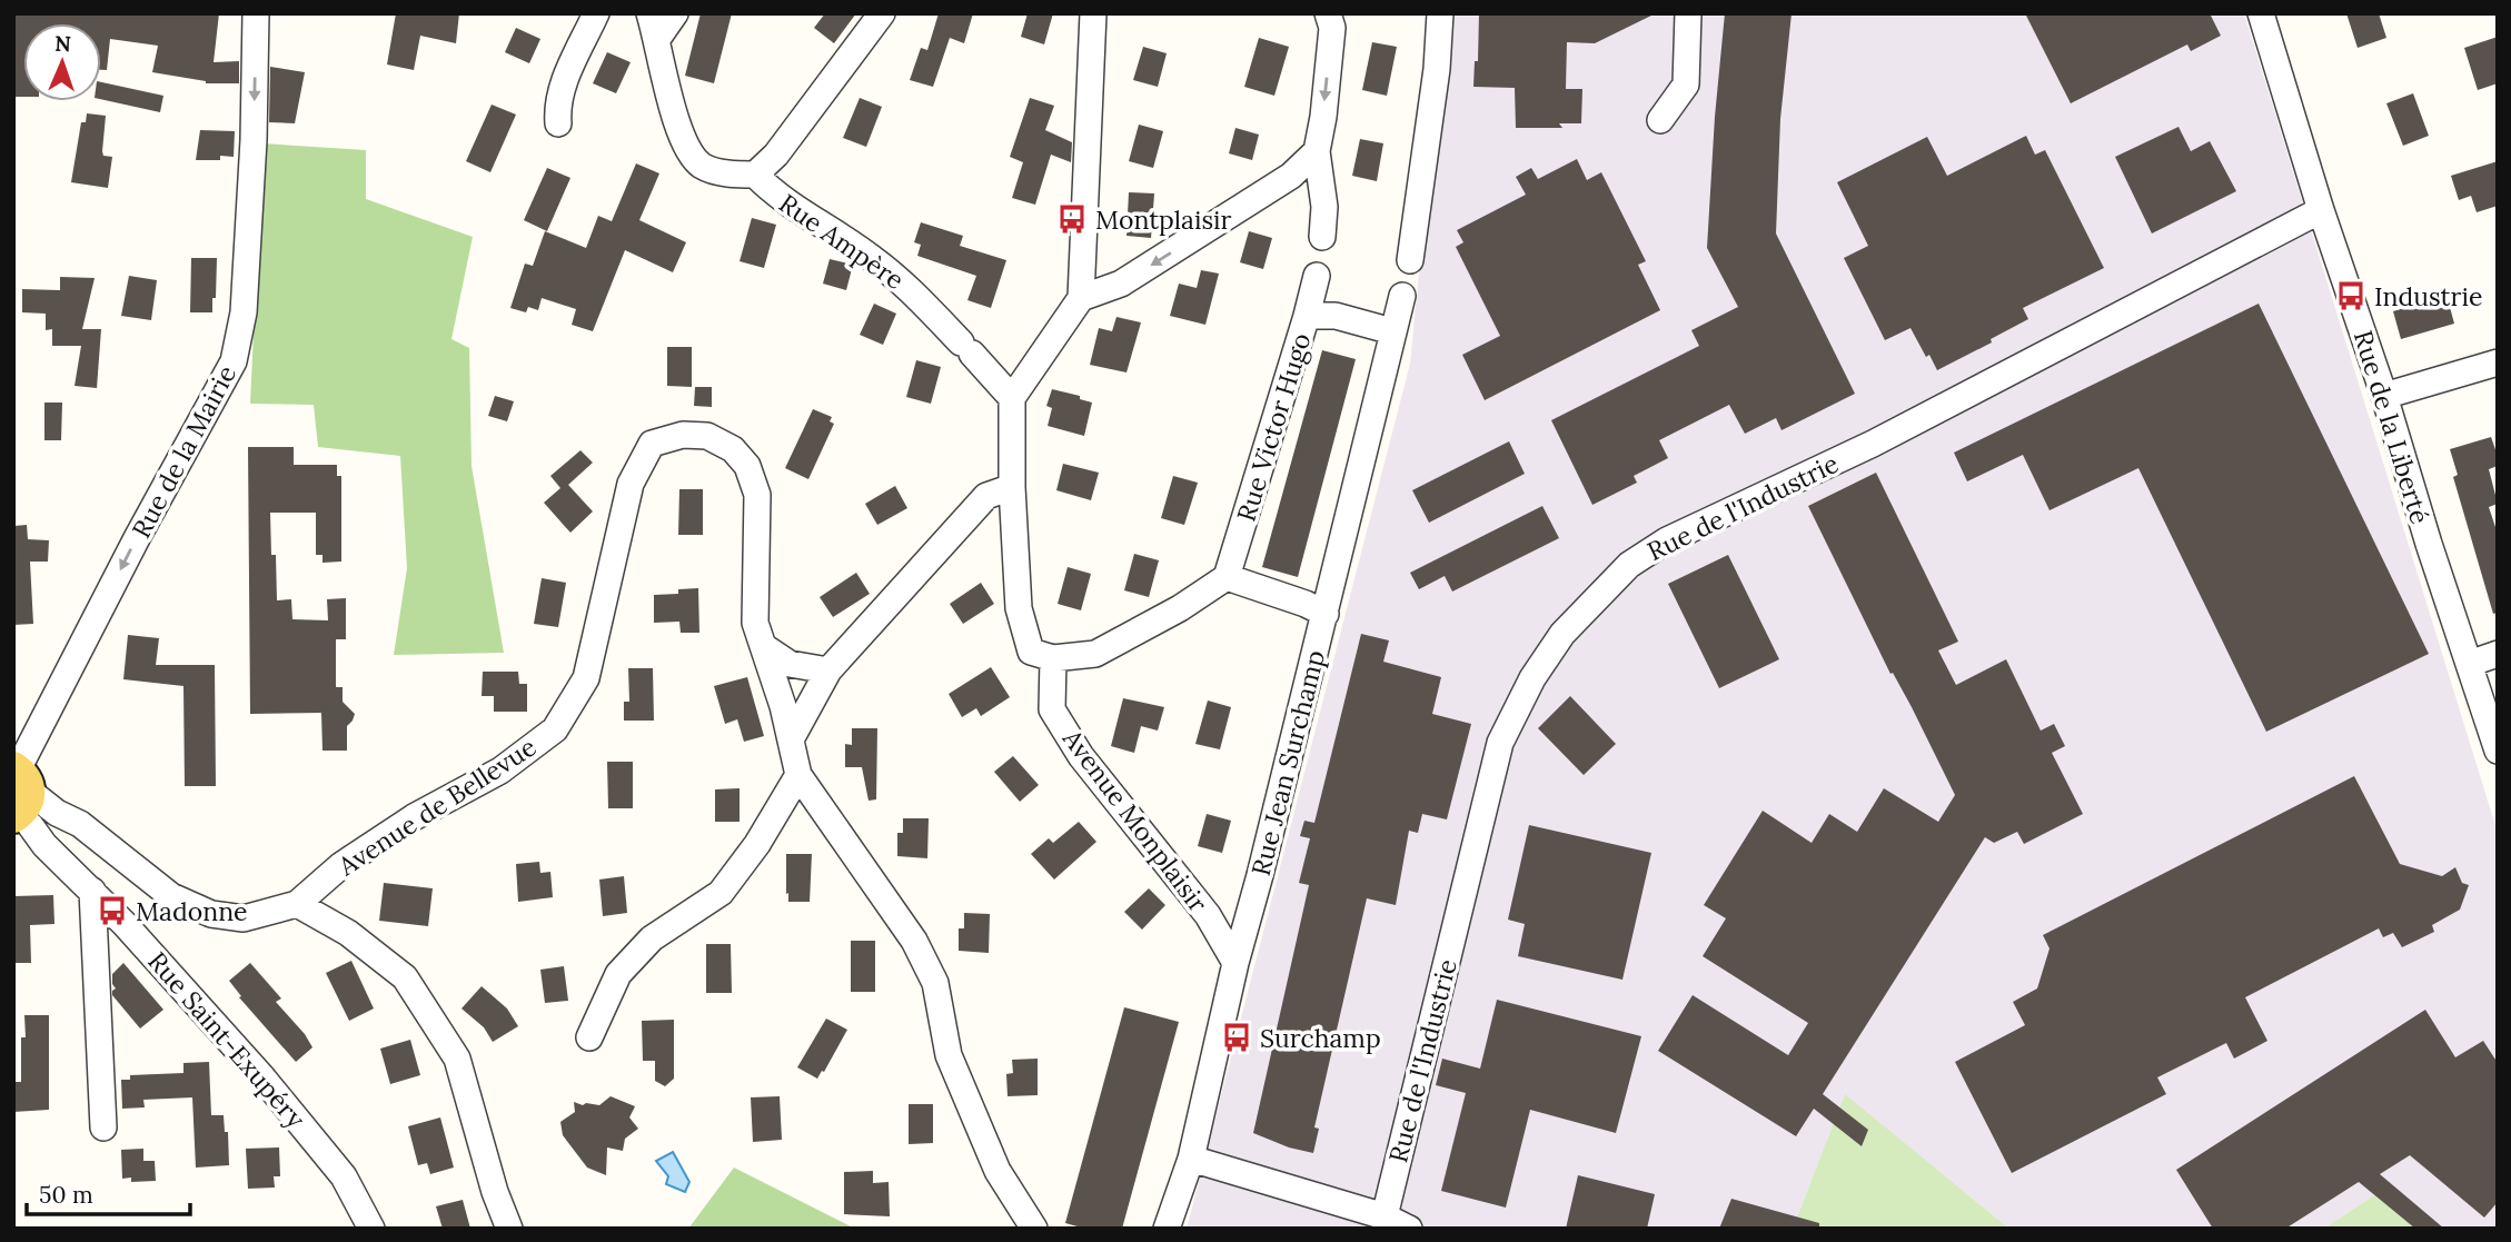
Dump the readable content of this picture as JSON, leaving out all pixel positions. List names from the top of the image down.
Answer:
{
  "streets": {
    "street": [
      "Rue Ampère",
      "Rue Victor Hugo",
      "Rue de la Liberté",
      "Rue de la Mairie",
      "Rue de l'Industrie",
      "Rue Jean Surchamp",
      "Avenue de Bellevue",
      "Avenue Monplaisir",
      "Rue Saint-Exupéry"
    ]
  },
  "crossings": [
    ["Rue Victor Hugo", "Rue Jean Surchamp"],
    ["Rue de la Liberté", "Rue de l'Industrie"],
    ["Rue de la Mairie", "Avenue de Bellevue"],
    ["Rue de la Mairie", "Rue Saint-Exupéry"],
    ["Rue Jean Surchamp", "Avenue Monplaisir"],
    ["Avenue de Bellevue", "Rue Saint-Exupéry"]
  ],
  "one_way": ["Rue de la Mairie"],
  "places": {
    "bus stop": [
      "Montplaisir",
      "Industrie",
      "Madonne",
      "Surchamp"
    ]
  },
  "scale_bar": "50 m",
  "north": "top"
}
